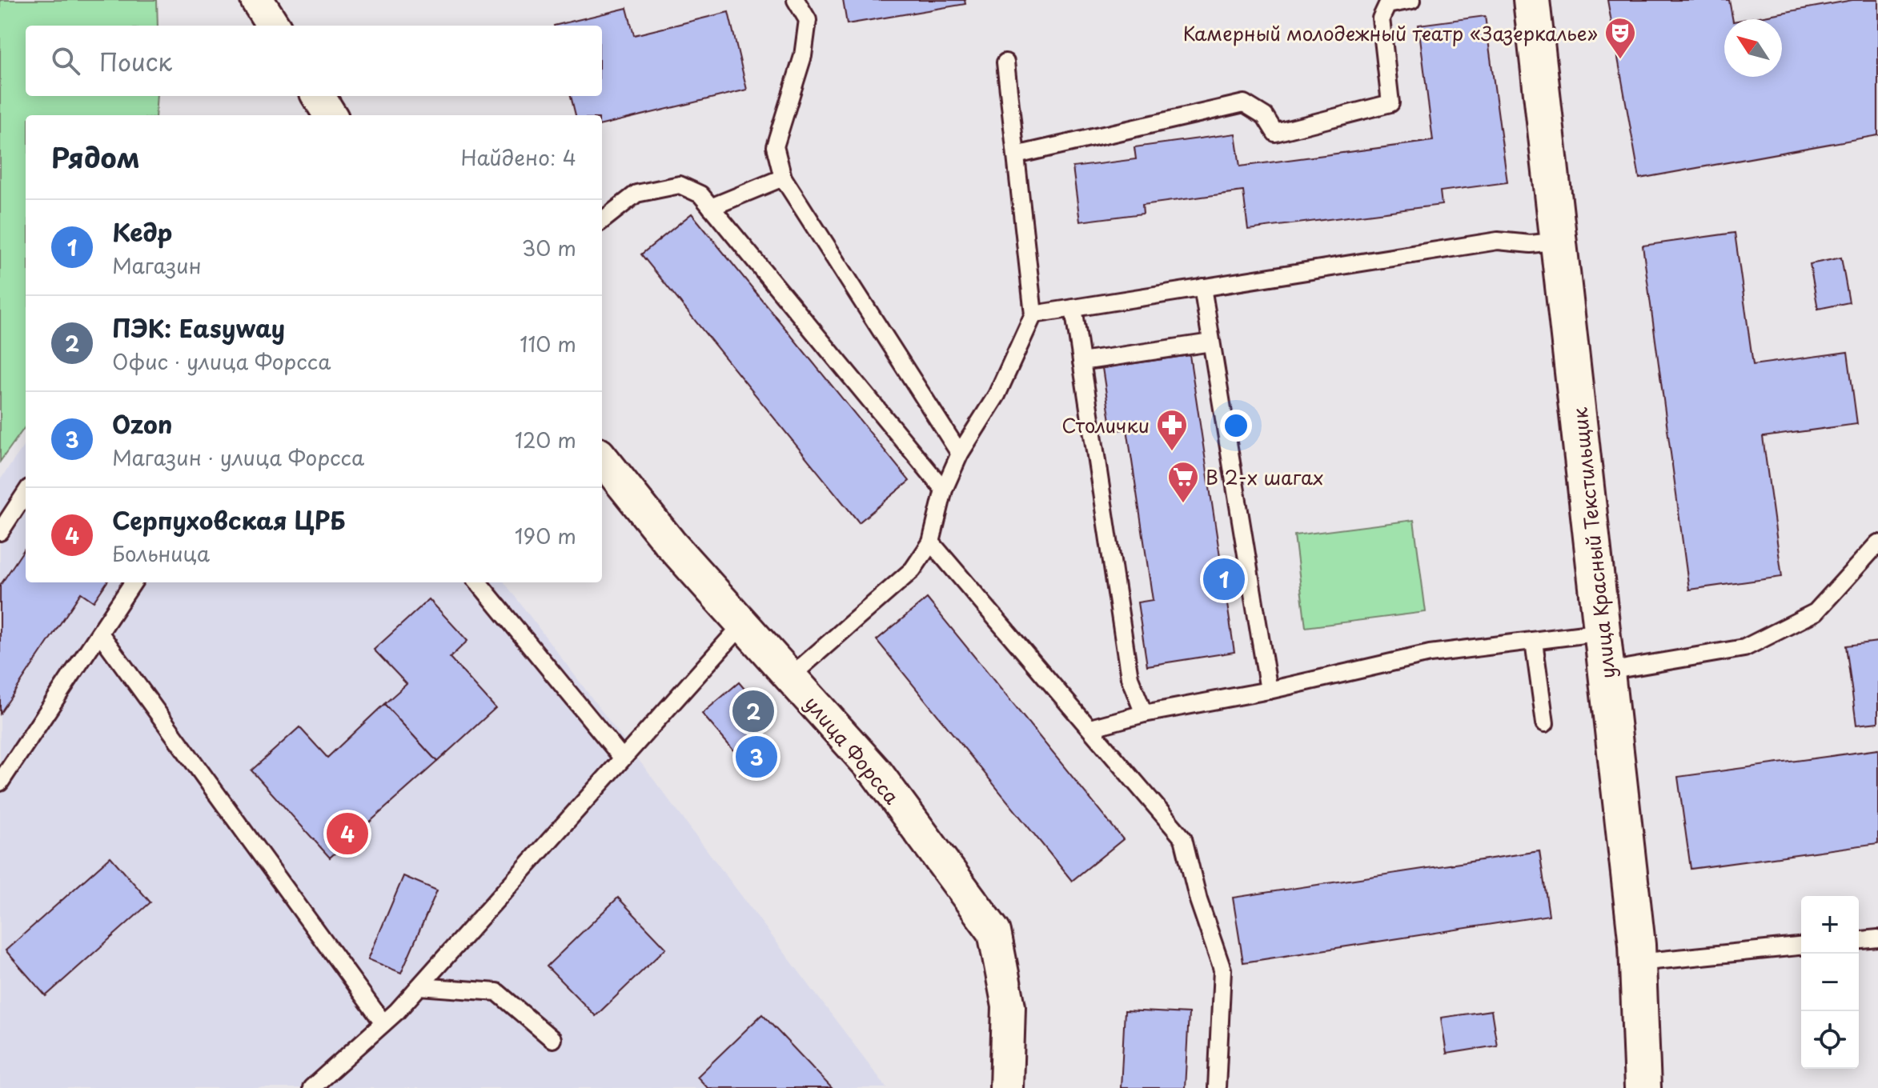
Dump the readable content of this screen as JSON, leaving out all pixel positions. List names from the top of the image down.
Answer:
{
  "streets": {
    "street": ["улица Красный Текстильщик", "улица Форсса"]
  },
  "places": {
    "theatre": ["Камерный молодежный театр «Зазеркалье»"],
    "pharmacy": ["Столички"],
    "supermarket": ["В 2-х шагах"]
  },
  "north": "top left",
  "page": {
    "search": "Поиск",
    "heading": ["Рядом", "Найдено: 4"],
    "list": [
      {
        "mark": "1",
        "name": "Кедр",
        "note": "Магазин",
        "value": "30 m"
      },
      {
        "mark": "2",
        "name": "ПЭК: Easyway",
        "note": "Офис · улица Форсса",
        "value": "110 m"
      },
      {
        "mark": "3",
        "name": "Ozon",
        "note": "Магазин · улица Форсса",
        "value": "120 m"
      },
      {
        "mark": "4",
        "name": "Серпуховская ЦРБ",
        "note": "Больница",
        "value": "190 m"
      }
    ],
    "pins": [
      "1",
      "2",
      "3",
      "4"
    ],
    "map_buttons": ["+", "−"]
  }
}
